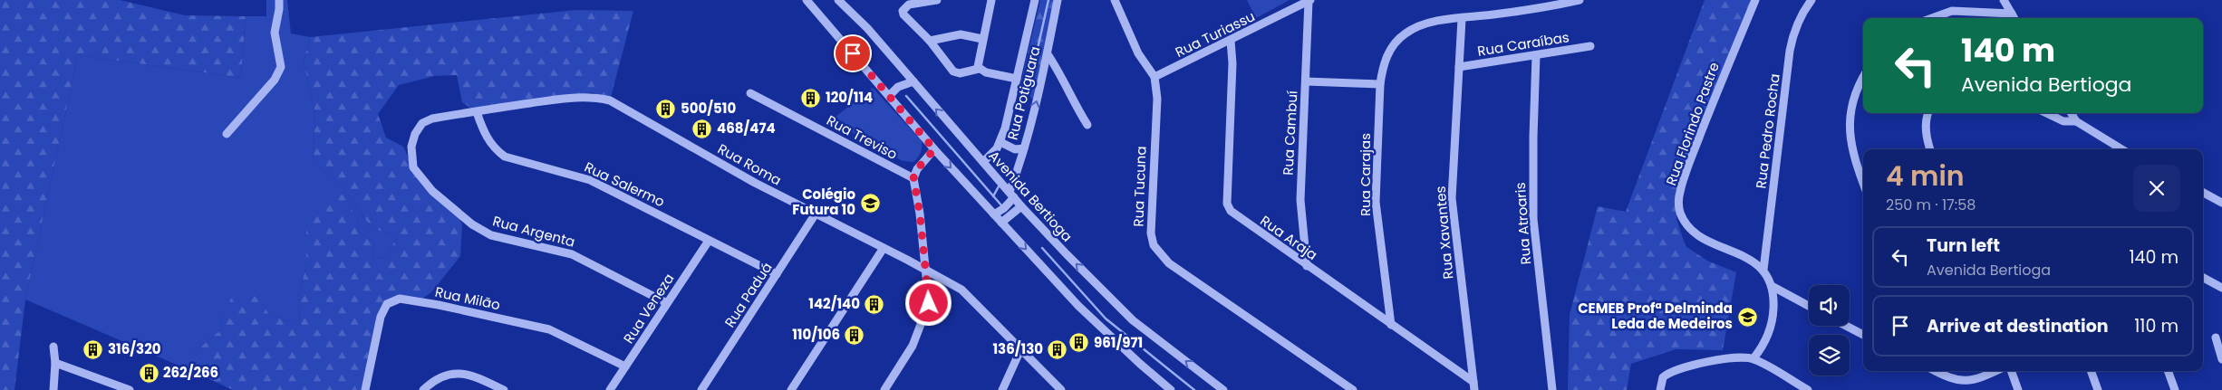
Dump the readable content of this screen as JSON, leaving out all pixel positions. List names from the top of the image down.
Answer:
{
  "streets": {
    "street": [
      "Rua Turiassu",
      "Rua Caraíbas",
      "Rua Potiguara",
      "Rua Florindo Pastre",
      "Rua Pedro Rocha",
      "Rua Cambuí",
      "Rua Treviso",
      "Rua Roma",
      "Rua Carajas",
      "Rua Salermo",
      "Rua Tucuna",
      "Avenida Bertioga",
      "Rua Atroaris",
      "Rua Argenta",
      "Rua Xavantes",
      "Rua Araja",
      "Rua Paduá",
      "Rua Milão",
      "Rua Veneza"
    ]
  },
  "crossings": [
    ["Rua Turiassu", "Rua Cambuí"],
    ["Rua Turiassu", "Rua Tucuna"],
    ["Rua Turiassu", "Rua Araja"],
    ["Rua Caraíbas", "Rua Atroaris"],
    ["Rua Caraíbas", "Rua Xavantes"],
    ["Rua Potiguara", "Avenida Bertioga"],
    ["Rua Florindo Pastre", "Rua Pedro Rocha"],
    ["Rua Cambuí", "Rua Araja"],
    ["Rua Roma", "Rua Salermo"],
    ["Rua Roma", "Rua Argenta"],
    ["Rua Roma", "Rua Paduá"],
    ["Rua Carajas", "Rua Xavantes"],
    ["Rua Carajas", "Rua Araja"],
    ["Rua Salermo", "Rua Paduá"],
    ["Rua Salermo", "Rua Veneza"],
    ["Rua Argenta", "Rua Veneza"],
    ["Rua Xavantes", "Rua Araja"],
    ["Rua Milão", "Rua Veneza"]
  ],
  "places": {
    "building": [
      "120/114",
      "500/510",
      "468/474",
      "142/140",
      "110/106",
      "961/971",
      "316/320",
      "136/130",
      "262/266"
    ],
    "school or university": ["Colégio Futura 10", "CEMEB Profª Delminda Leda de Medeiros"]
  },
  "page": {
    "turn": ["140 m", "Avenida Bertioga"],
    "heading": ["4 min", "250 m · 17:58"],
    "list": [
      {
        "name": "Turn left",
        "note": "Avenida Bertioga",
        "value": "140 m"
      },
      {
        "name": "Arrive at destination",
        "value": "110 m"
      }
    ]
  }
}
